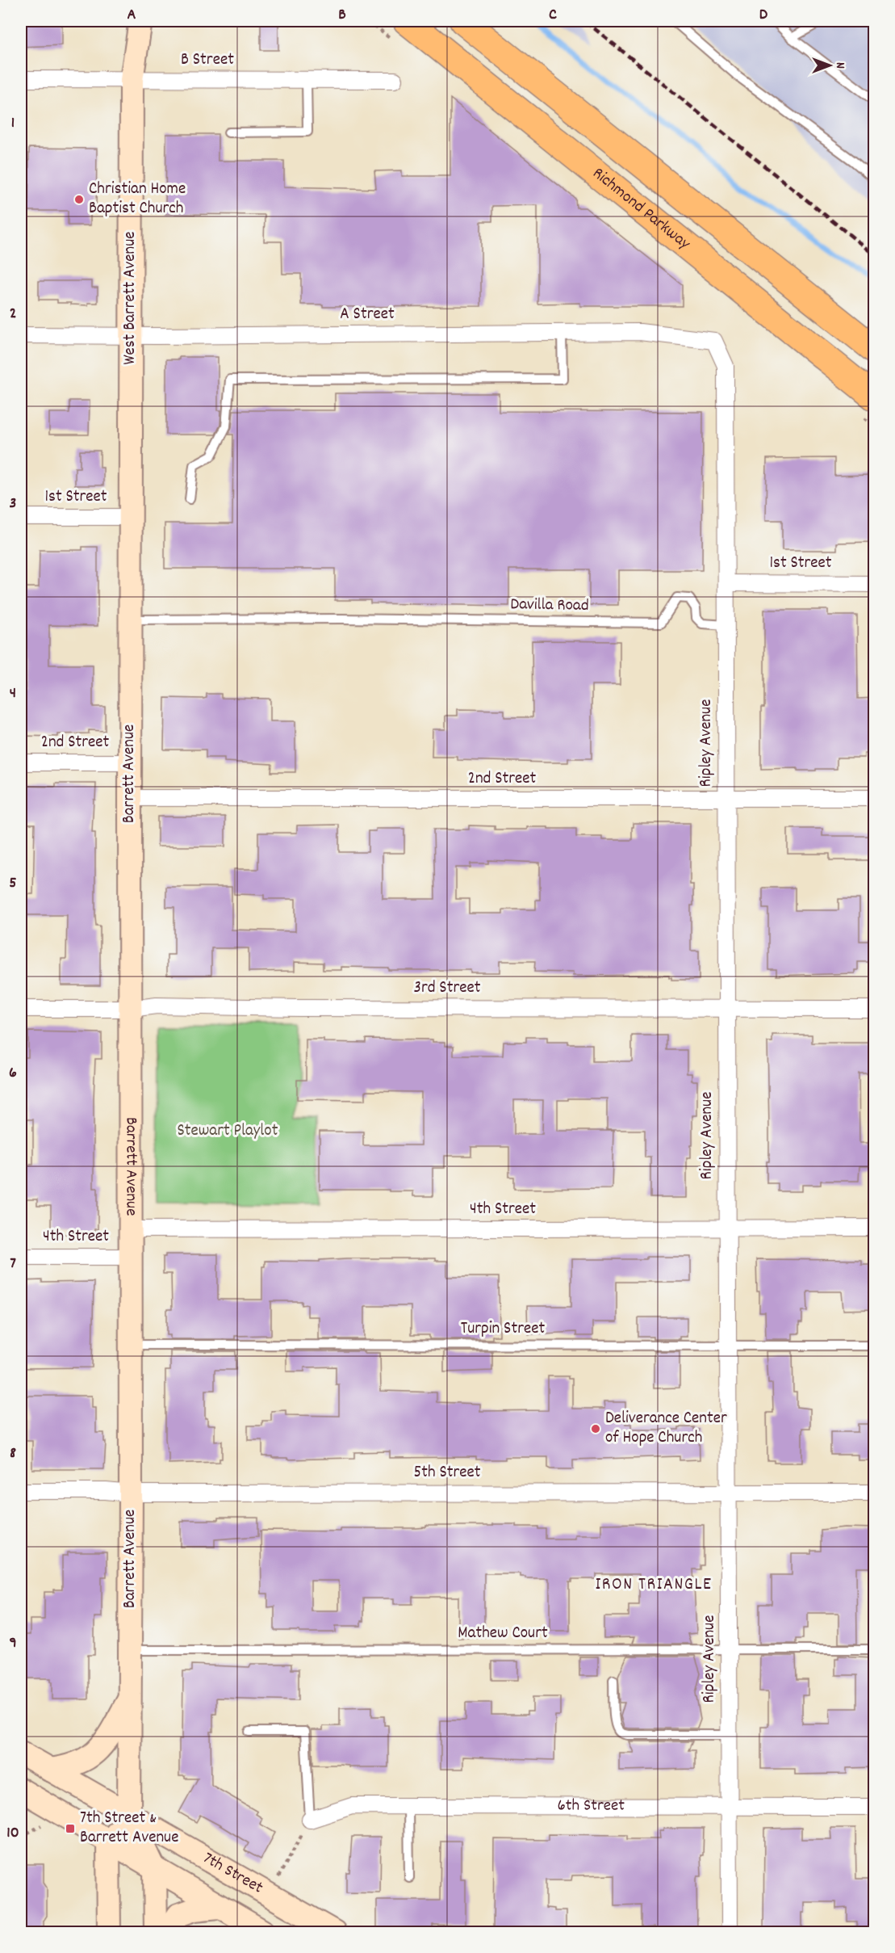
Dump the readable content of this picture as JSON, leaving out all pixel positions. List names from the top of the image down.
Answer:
{
  "streets": {
    "highway": ["Richmond Parkway"],
    "main road": ["West Barrett Avenue", "Barrett Avenue", "7th Street"],
    "street": [
      "B Street",
      "A Street",
      "1st Street",
      "2nd Street",
      "Ripley Avenue",
      "3rd Street",
      "4th Street",
      "5th Street",
      "6th Street"
    ],
    "lane": ["Davilla Road", "Turpin Street", "Mathew Court"]
  },
  "crossings": [
    ["B Street", "West Barrett Avenue"],
    ["West Barrett Avenue", "A Street"],
    ["West Barrett Avenue", "1st Street"],
    ["West Barrett Avenue", "Barrett Avenue"],
    ["A Street", "Ripley Avenue"],
    ["1st Street", "Ripley Avenue"],
    ["1st Street", "Barrett Avenue"],
    ["Davilla Road", "Ripley Avenue"],
    ["Davilla Road", "Barrett Avenue"],
    ["2nd Street", "Ripley Avenue"],
    ["2nd Street", "Barrett Avenue"],
    ["Ripley Avenue", "3rd Street"],
    ["Ripley Avenue", "4th Street"],
    ["Ripley Avenue", "Turpin Street"],
    ["Ripley Avenue", "5th Street"],
    ["Ripley Avenue", "Mathew Court"],
    ["Ripley Avenue", "6th Street"],
    ["Barrett Avenue", "3rd Street"],
    ["Barrett Avenue", "4th Street"],
    ["Barrett Avenue", "Turpin Street"],
    ["Barrett Avenue", "5th Street"],
    ["Barrett Avenue", "Mathew Court"],
    ["Barrett Avenue", "7th Street"]
  ],
  "districts": ["IRON TRIANGLE"],
  "parks": ["Stewart Playlot"],
  "places": {
    "other": ["Christian Home Baptist Church", "Deliverance Center of Hope Church"],
    "transit": ["7th Street & Barrett Avenue"]
  },
  "north": "right",
  "grid": {
    "columns": [
      "A",
      "B",
      "C",
      "D"
    ],
    "rows": [
      "1",
      "2",
      "3",
      "4",
      "5",
      "6",
      "7",
      "8",
      "9",
      "10"
    ]
  }
}
